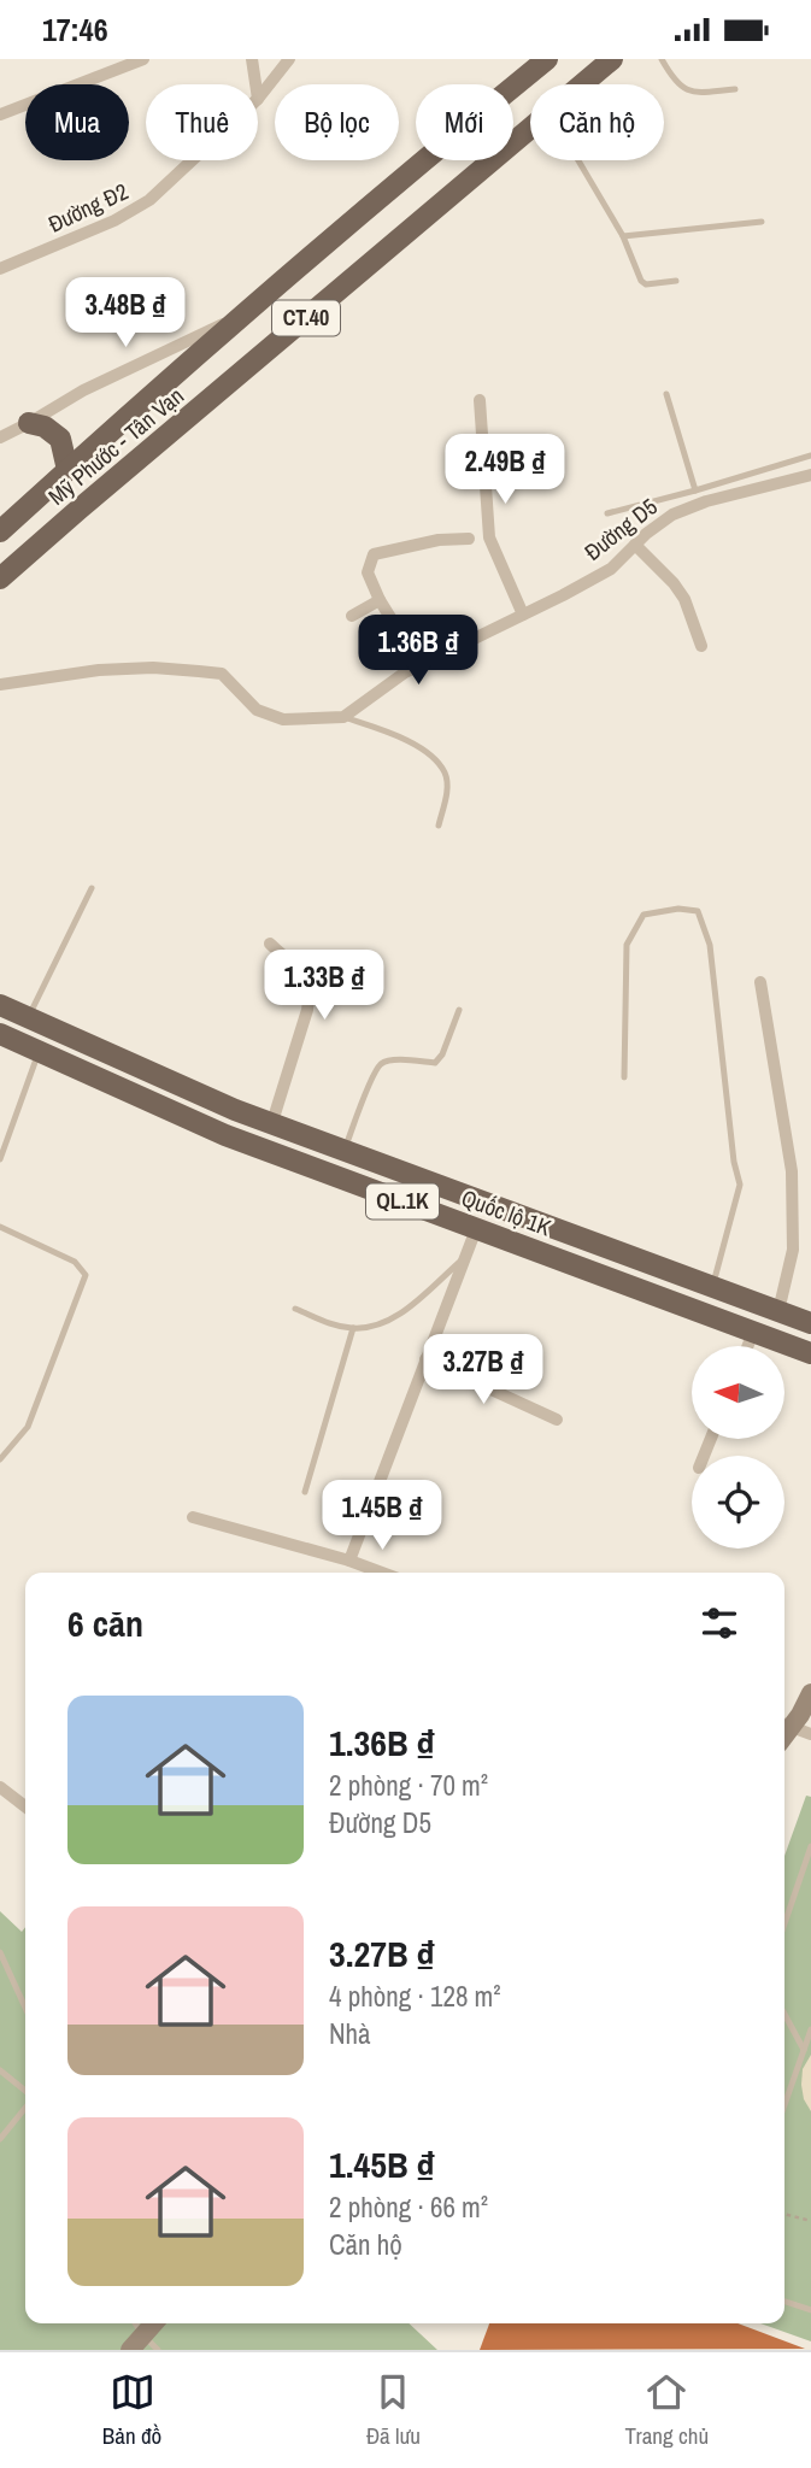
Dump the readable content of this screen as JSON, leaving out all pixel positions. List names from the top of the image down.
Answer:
{
  "streets": {
    "main road": [
      "CT.40",
      "Mỹ Phước - Tân Vạn",
      "QL.1K",
      "Quốc lộ 1K"
    ],
    "street": ["Đường Đ2", "Đường D5"]
  },
  "north": "left",
  "page": {
    "status": "17:46",
    "chip": [
      "Mua",
      "Thuê",
      "Bộ lọc",
      "Mới",
      "Căn hộ"
    ],
    "price": [
      "3.48B ₫",
      "2.49B ₫",
      "1.36B ₫",
      "1.33B ₫",
      "3.27B ₫",
      "1.45B ₫"
    ],
    "heading": "6 căn",
    "list": [
      {
        "name": "1.36B ₫",
        "note": "2 phòng · 70 m² · Đường D5"
      },
      {
        "name": "3.27B ₫",
        "note": "4 phòng · 128 m² · Nhà"
      },
      {
        "name": "1.45B ₫",
        "note": "2 phòng · 66 m² · Căn hộ"
      }
    ],
    "tabs": ["Bản đồ", "Đã lưu", "Trang chủ"]
  }
}
